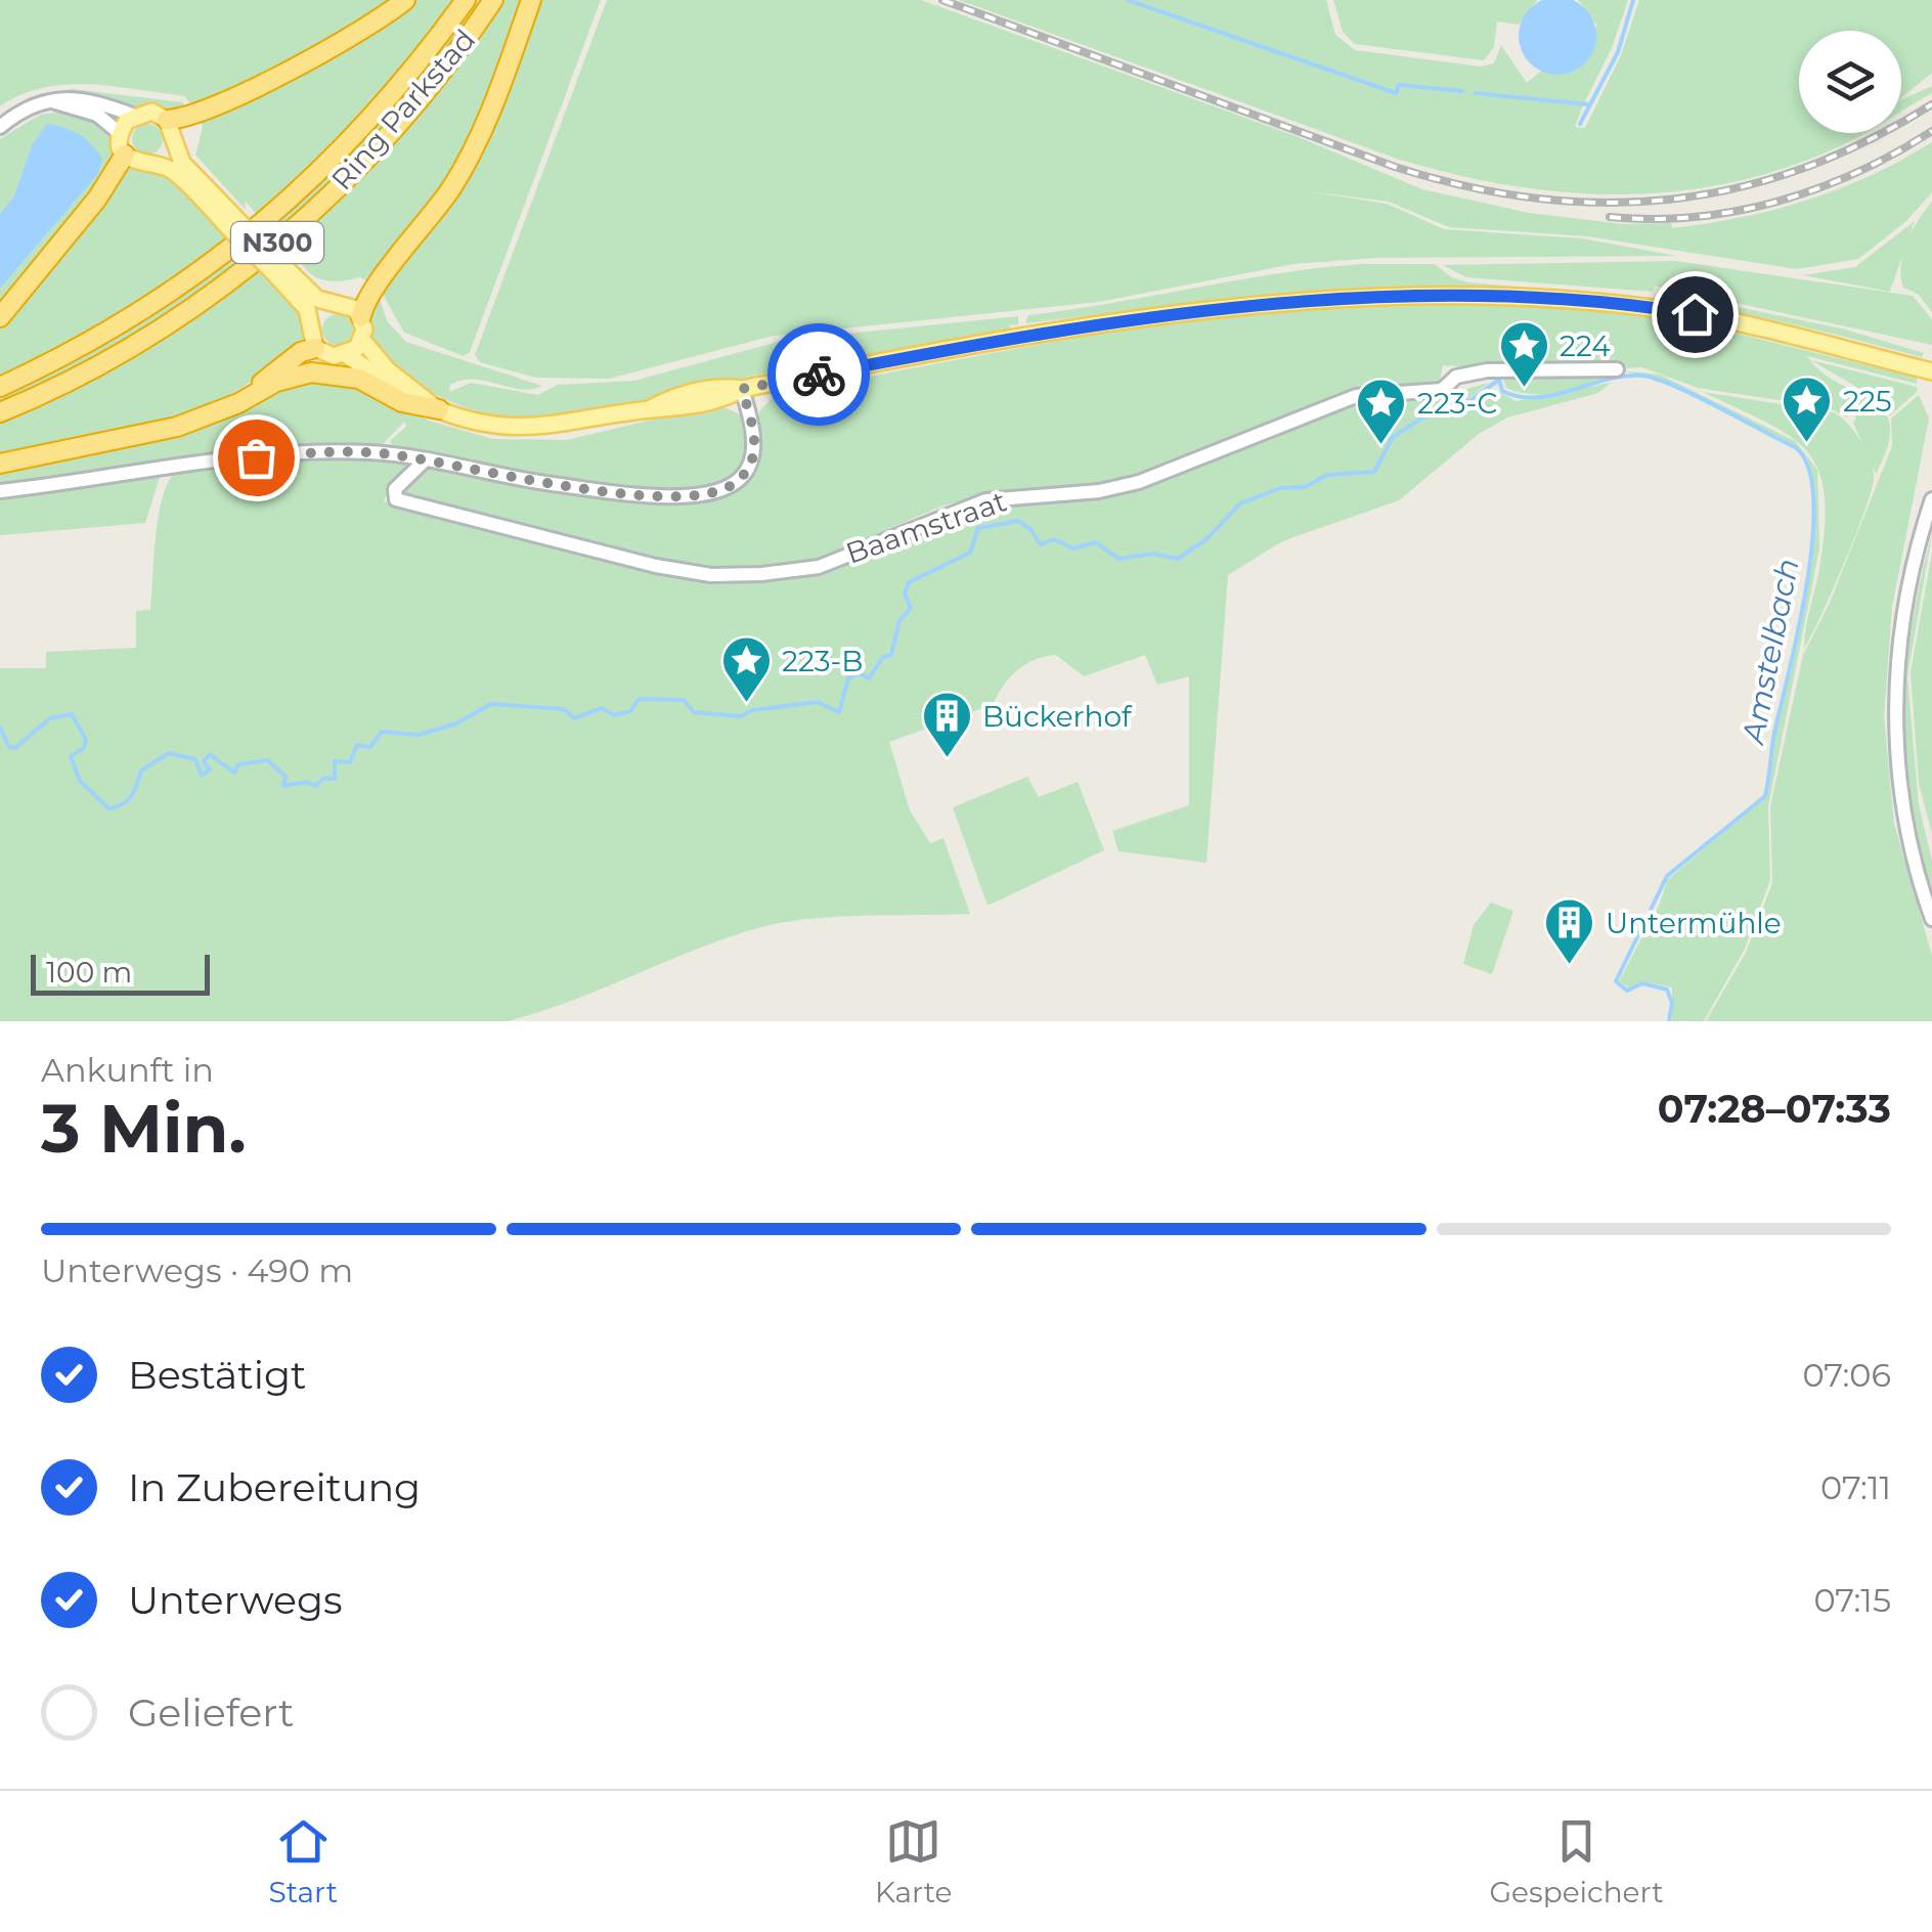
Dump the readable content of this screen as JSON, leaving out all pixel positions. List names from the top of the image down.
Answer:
{
  "streets": {
    "highway": ["Ring Parkstad", "N300"],
    "street": ["Baamstraat"]
  },
  "water": ["Amstelbach"],
  "places": {
    "place": [
      "224",
      "225",
      "223-C",
      "223-B"
    ],
    "building": ["Bückerhof", "Untermühle"]
  },
  "scale_bar": "100 m",
  "page": {
    "scale": "100 m",
    "heading": ["3 Min.", "Ankunft in", "07:28–07:33"],
    "bar": "Unterwegs · 490 m",
    "list": [
      ["Bestätigt", "07:06"],
      ["In Zubereitung", "07:11"],
      ["Unterwegs", "07:15"],
      "Geliefert"
    ],
    "tabs": ["Start", "Karte", "Gespeichert"]
  }
}
